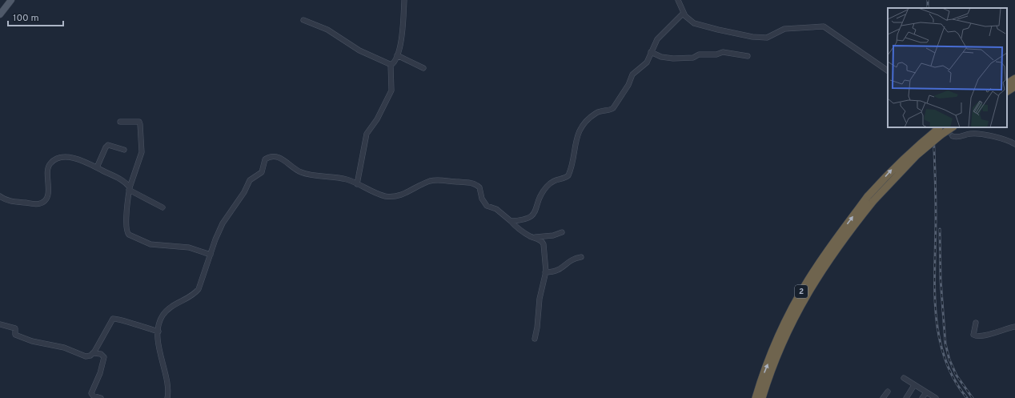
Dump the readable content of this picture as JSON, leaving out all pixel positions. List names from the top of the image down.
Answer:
{
  "streets": {
    "highway": ["2"]
  },
  "scale_bar": "100 m"
}
